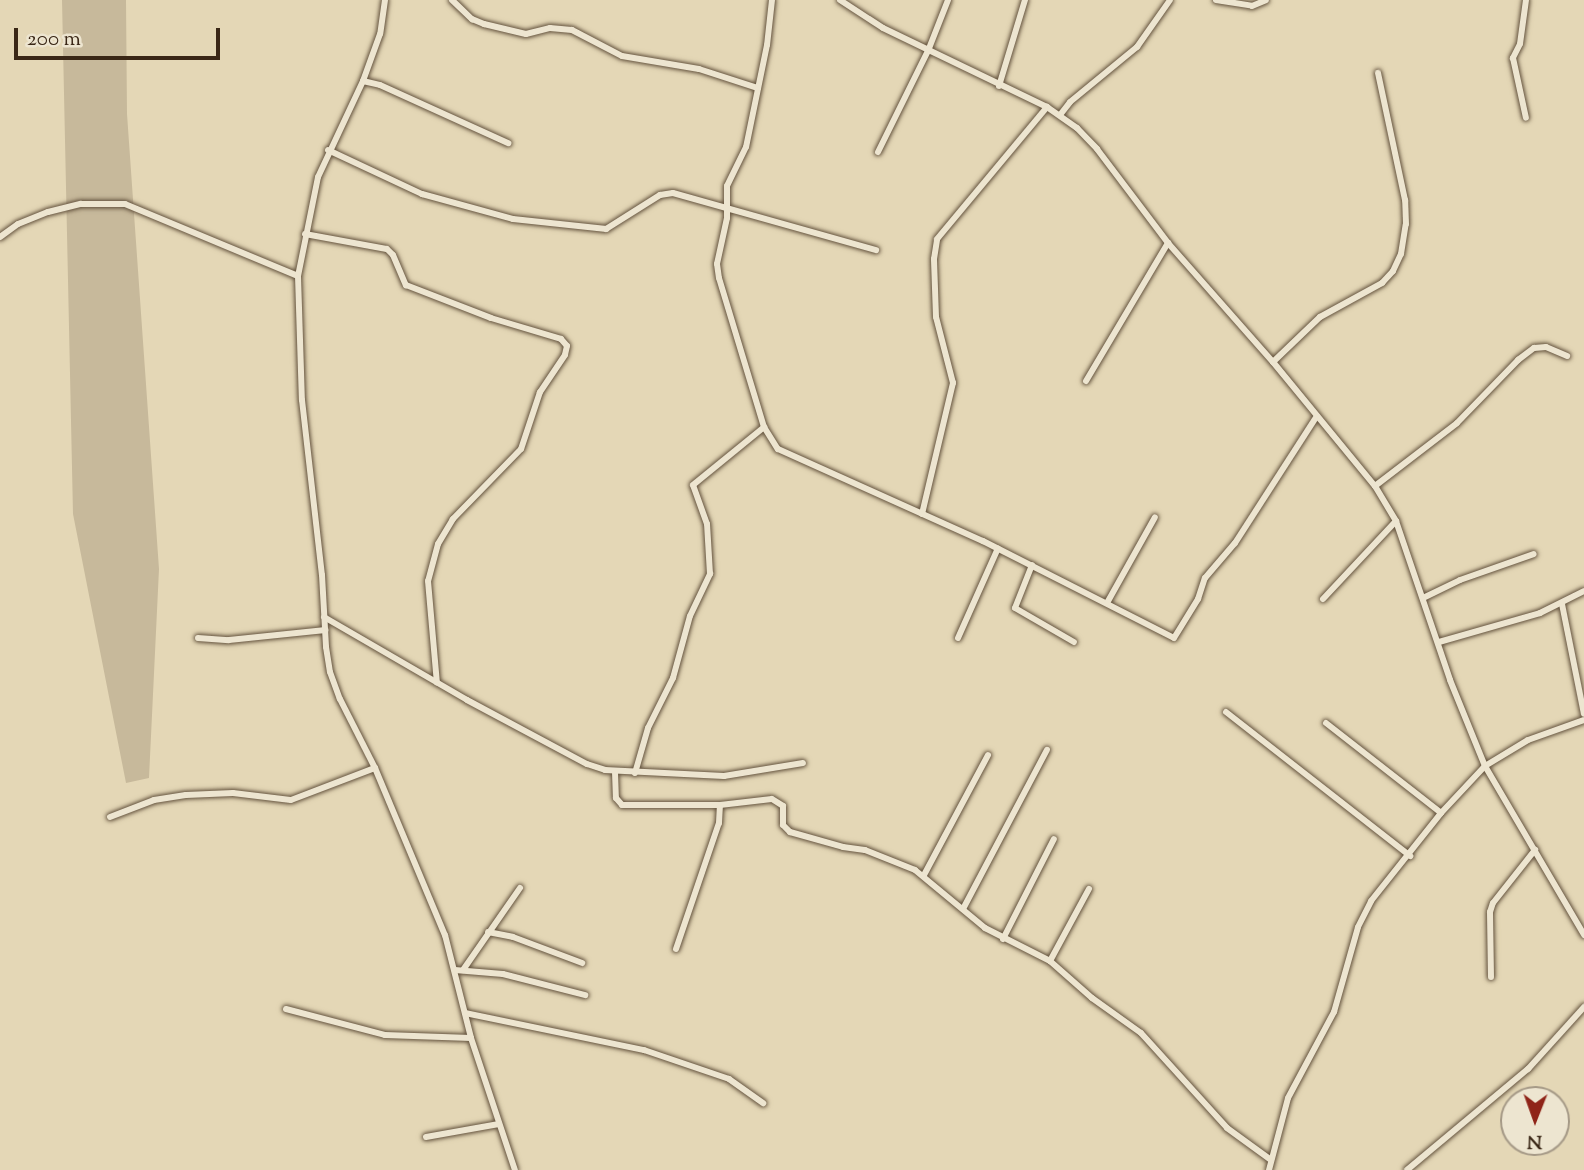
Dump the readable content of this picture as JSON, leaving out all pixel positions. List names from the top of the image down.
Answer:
{
  "scale_bar": "200 m",
  "north": "bottom"
}
